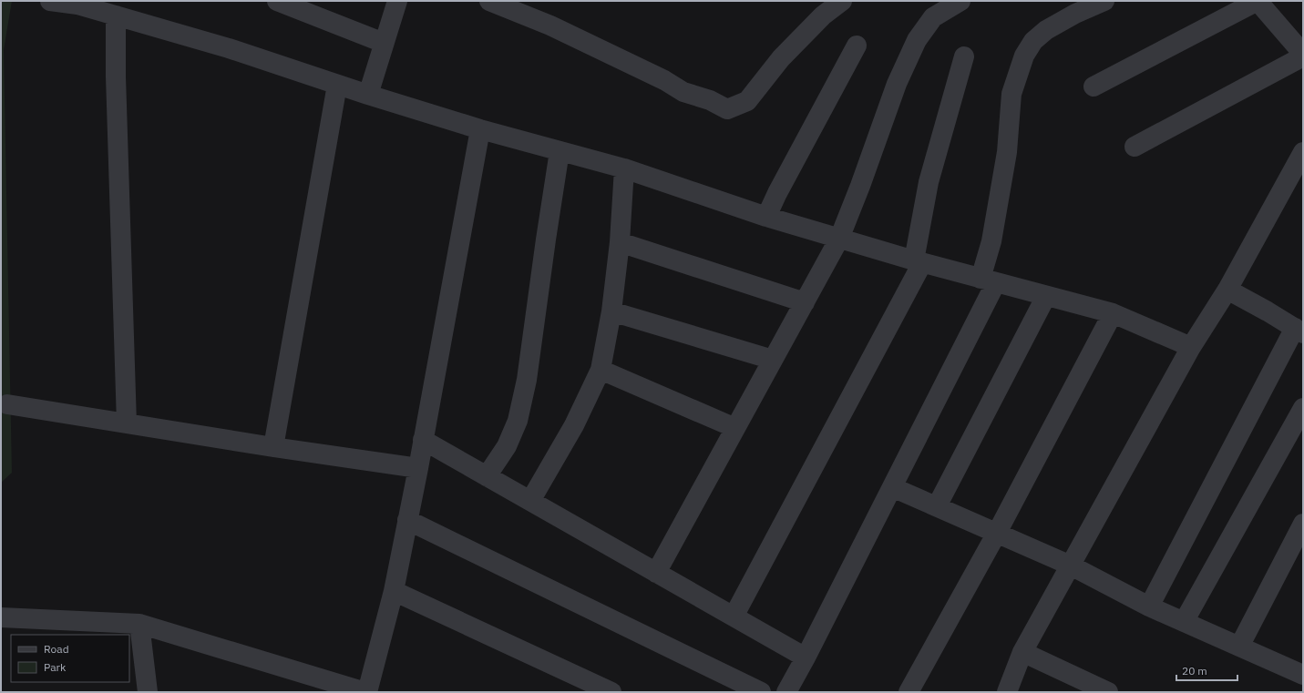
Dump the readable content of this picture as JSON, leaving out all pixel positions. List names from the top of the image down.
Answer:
{
  "legend": ["Road", "Park"],
  "scale_bar": "20 m"
}
